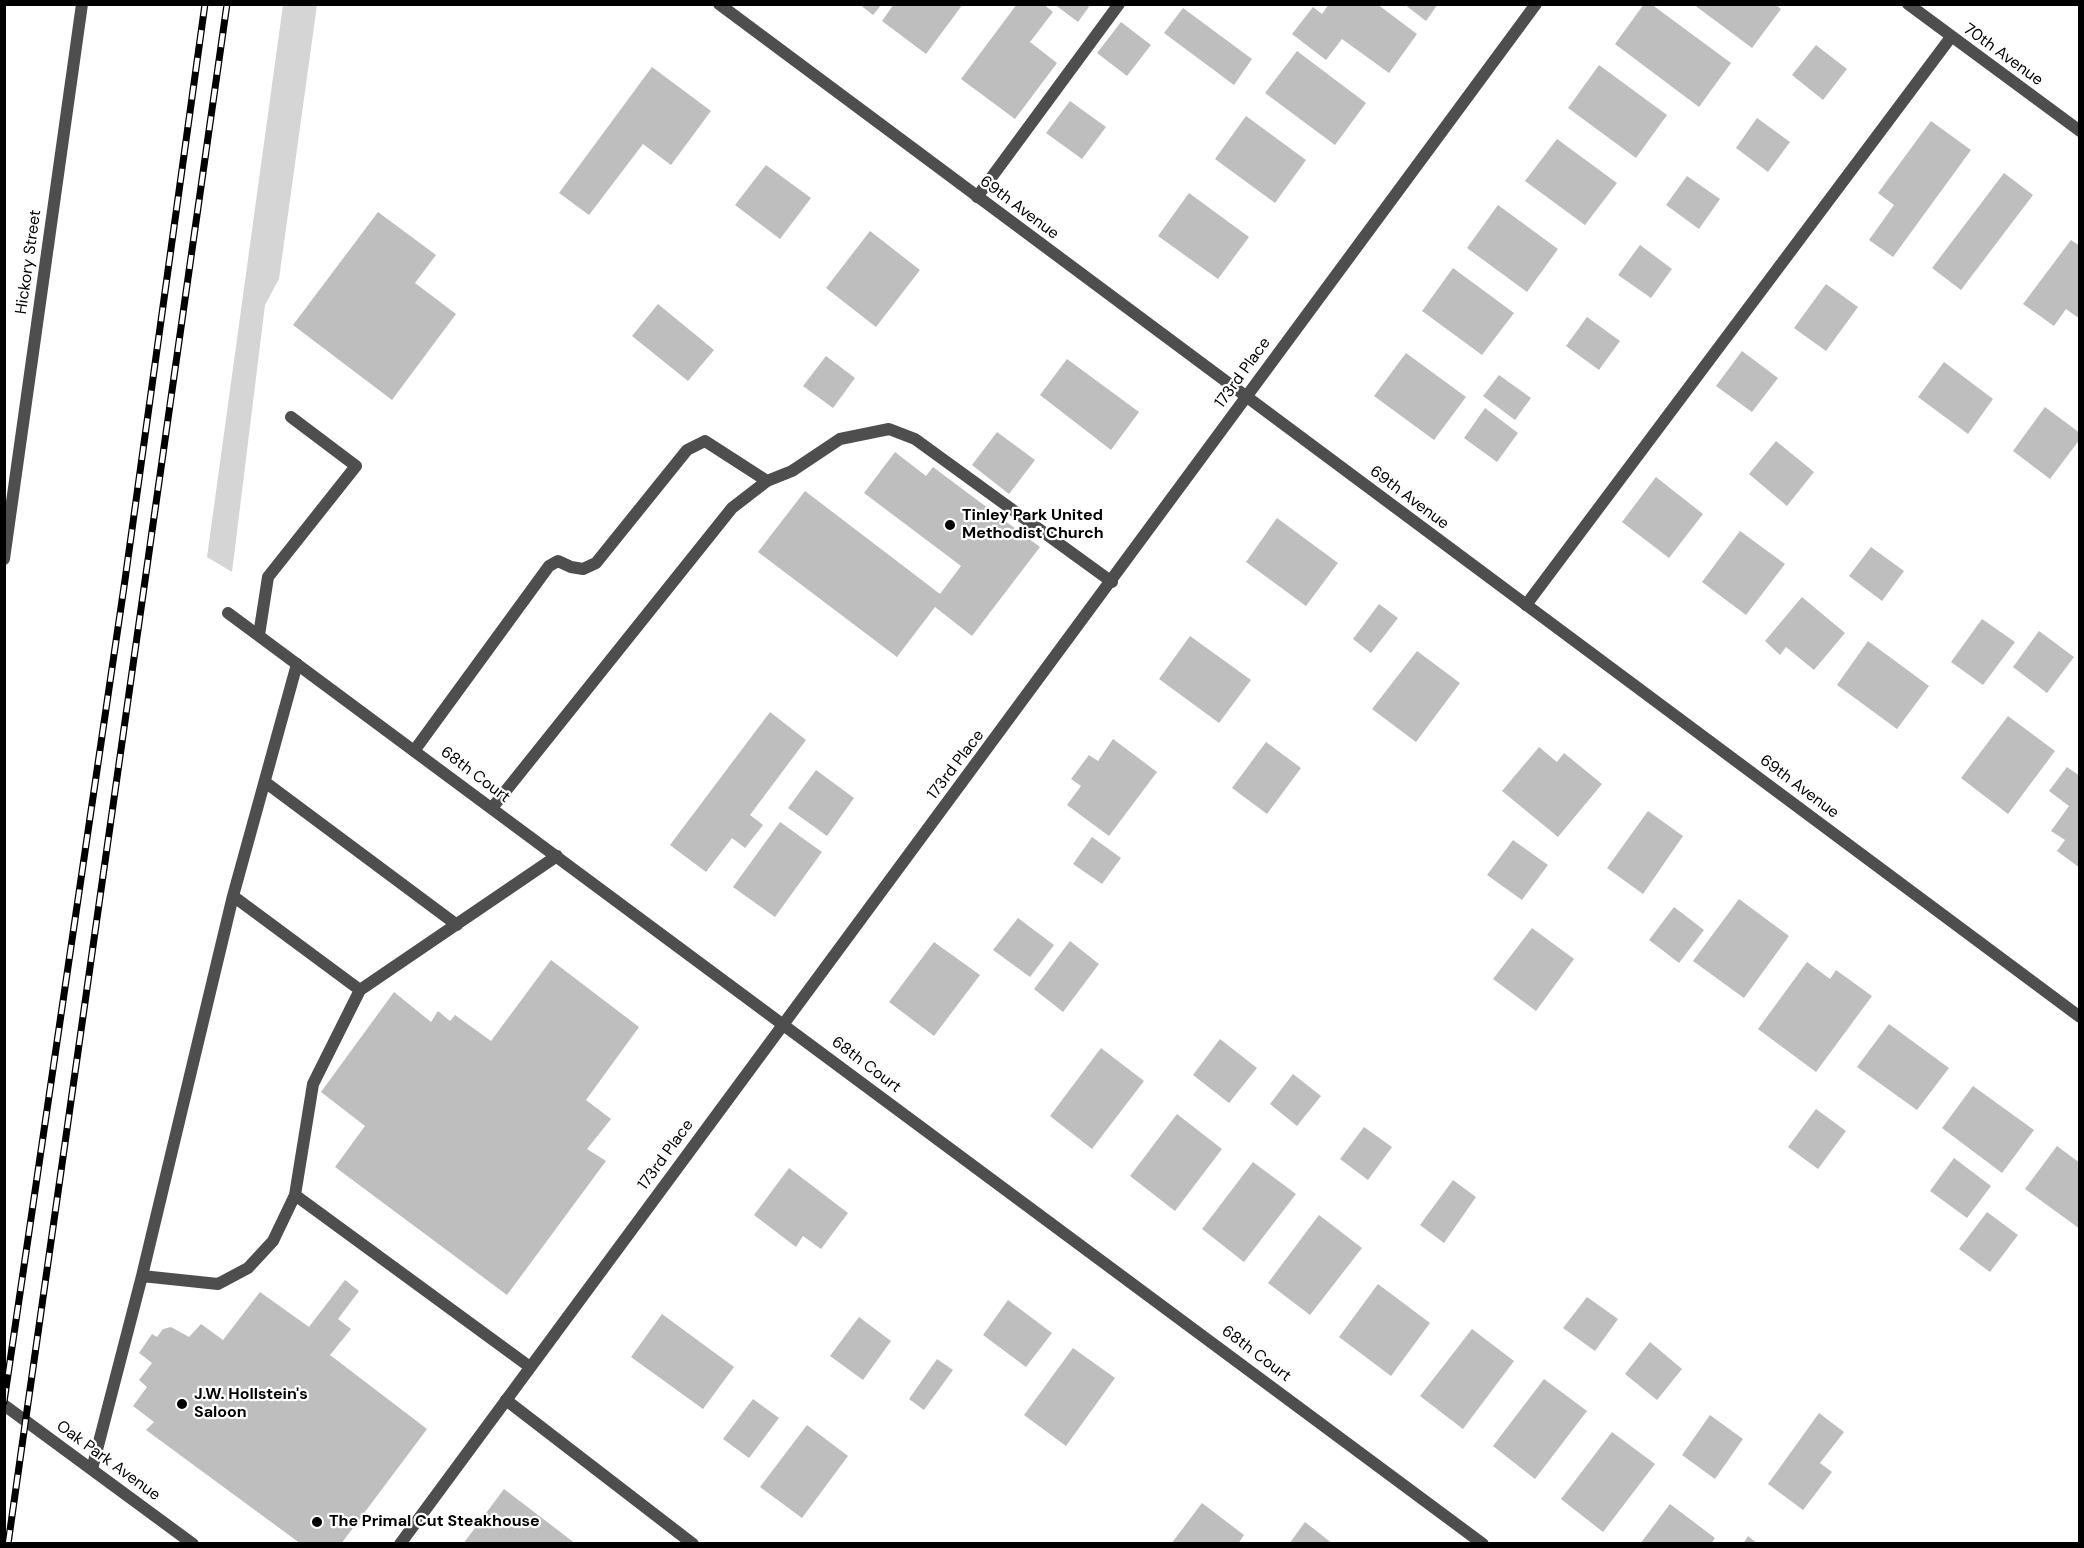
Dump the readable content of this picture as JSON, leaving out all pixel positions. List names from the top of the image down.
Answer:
{
  "streets": {
    "street": [
      "70th Avenue",
      "69th Avenue",
      "Hickory Street",
      "173rd Place",
      "68th Court",
      "Oak Park Avenue"
    ]
  },
  "crossings": [
    ["69th Avenue", "173rd Place"],
    ["173rd Place", "68th Court"]
  ],
  "places": ["Tinley Park United Methodist Church", "J.W. Hollstein's Saloon", "The Primal Cut Steakhouse"]
}
